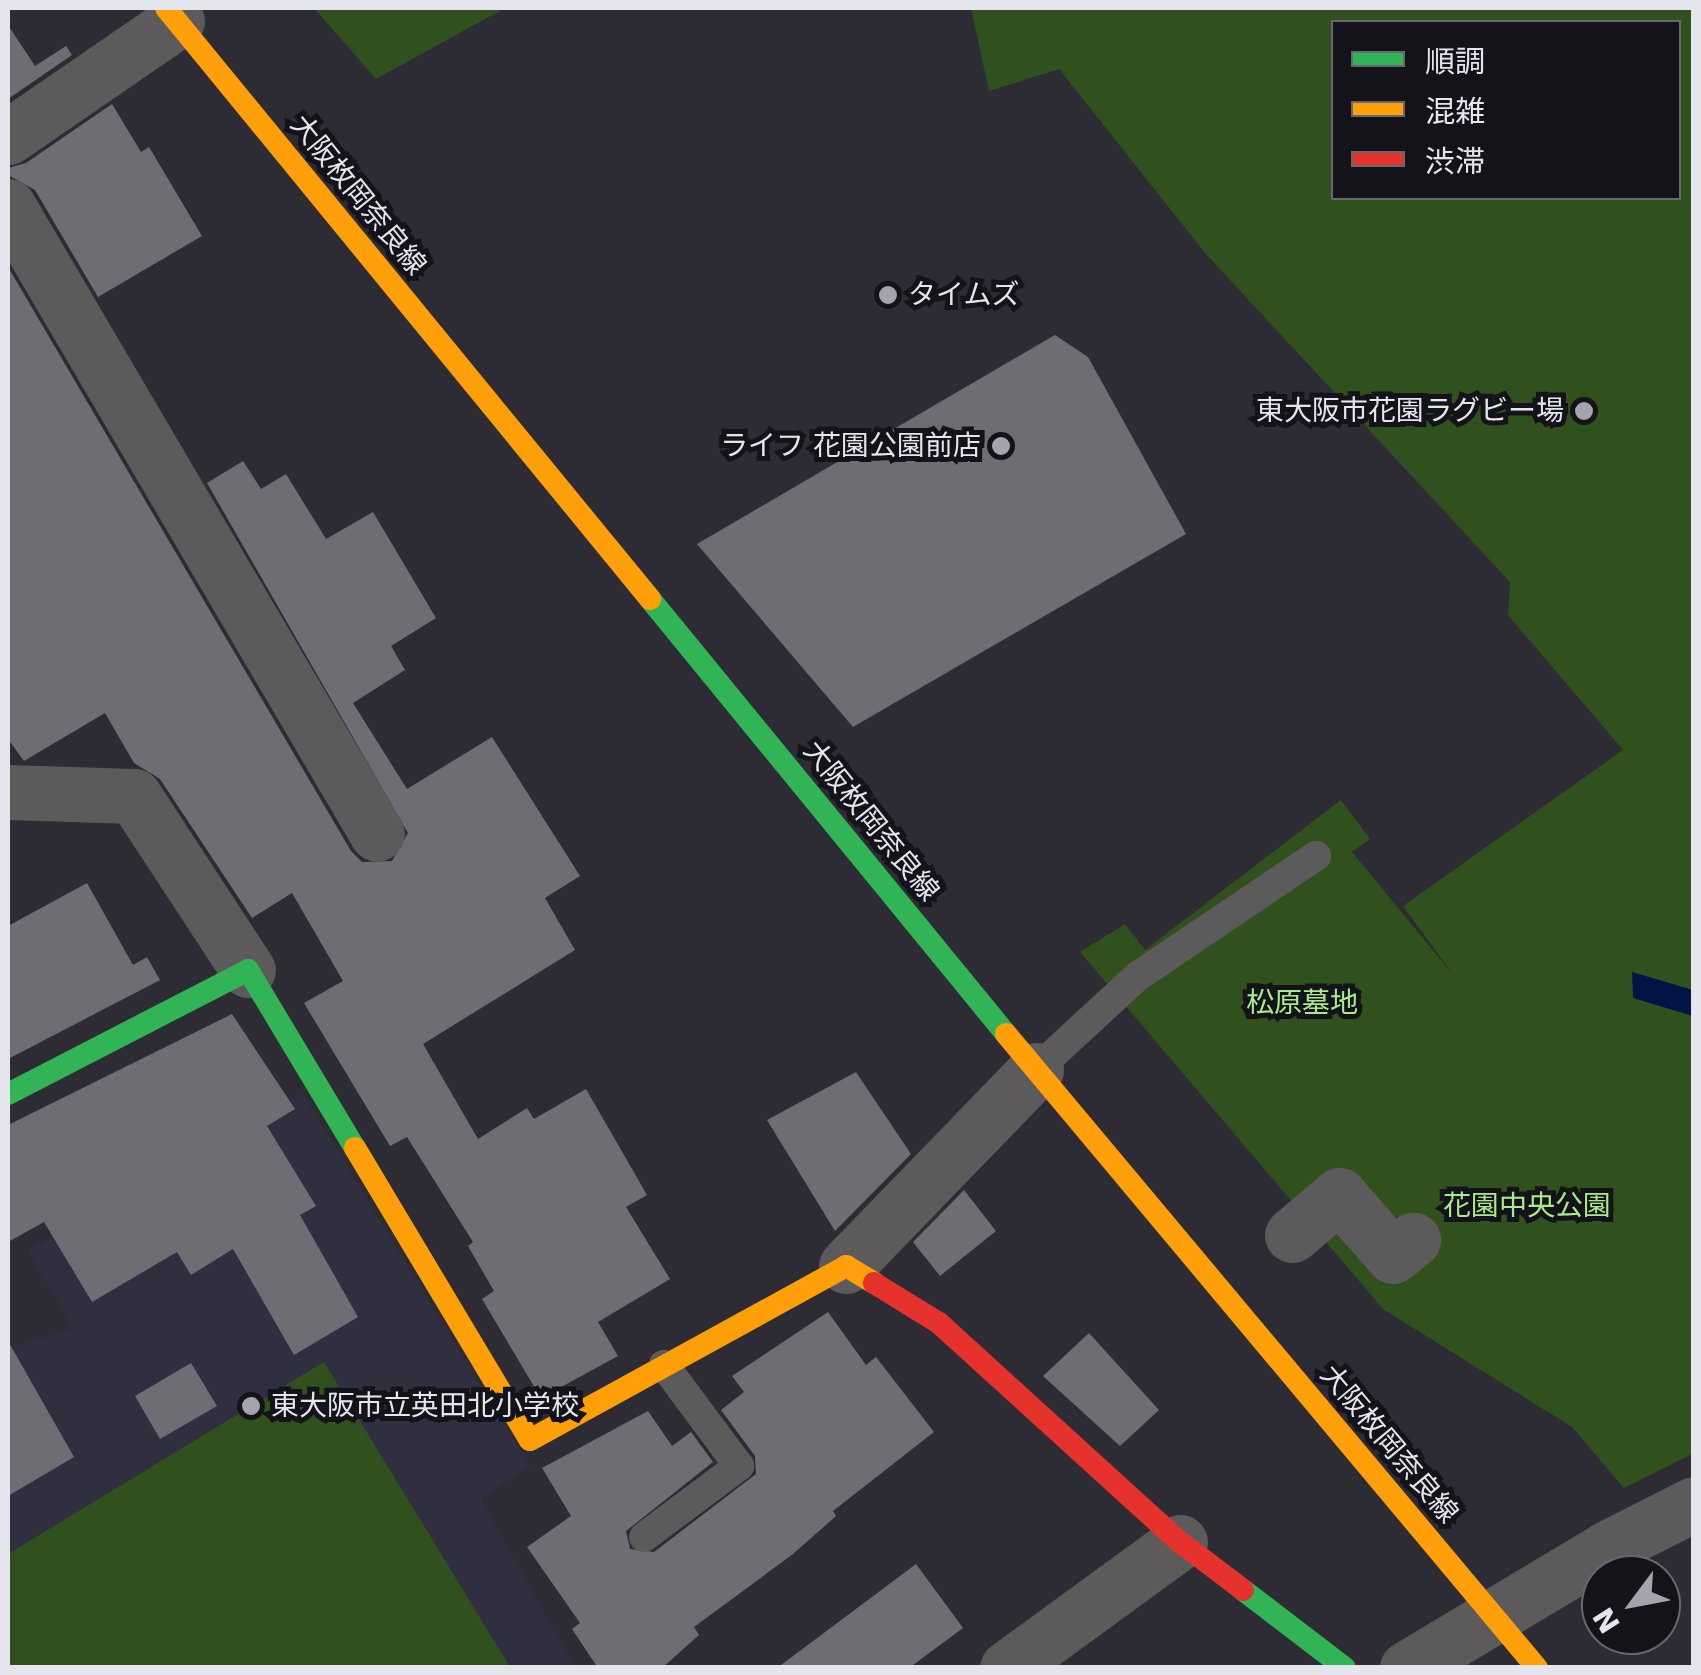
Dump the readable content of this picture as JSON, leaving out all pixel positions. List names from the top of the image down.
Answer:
{
  "streets": {
    "main road": ["大阪枚岡奈良線"]
  },
  "parks": ["松原墓地", "花園中央公園"],
  "places": [
    "タイムズ",
    "東大阪市花園ラグビー場",
    "ライフ 花園公園前店",
    "東大阪市立英田北小学校"
  ],
  "legend": ["順調", "混雑", "渋滞"],
  "north": "bottom left"
}
